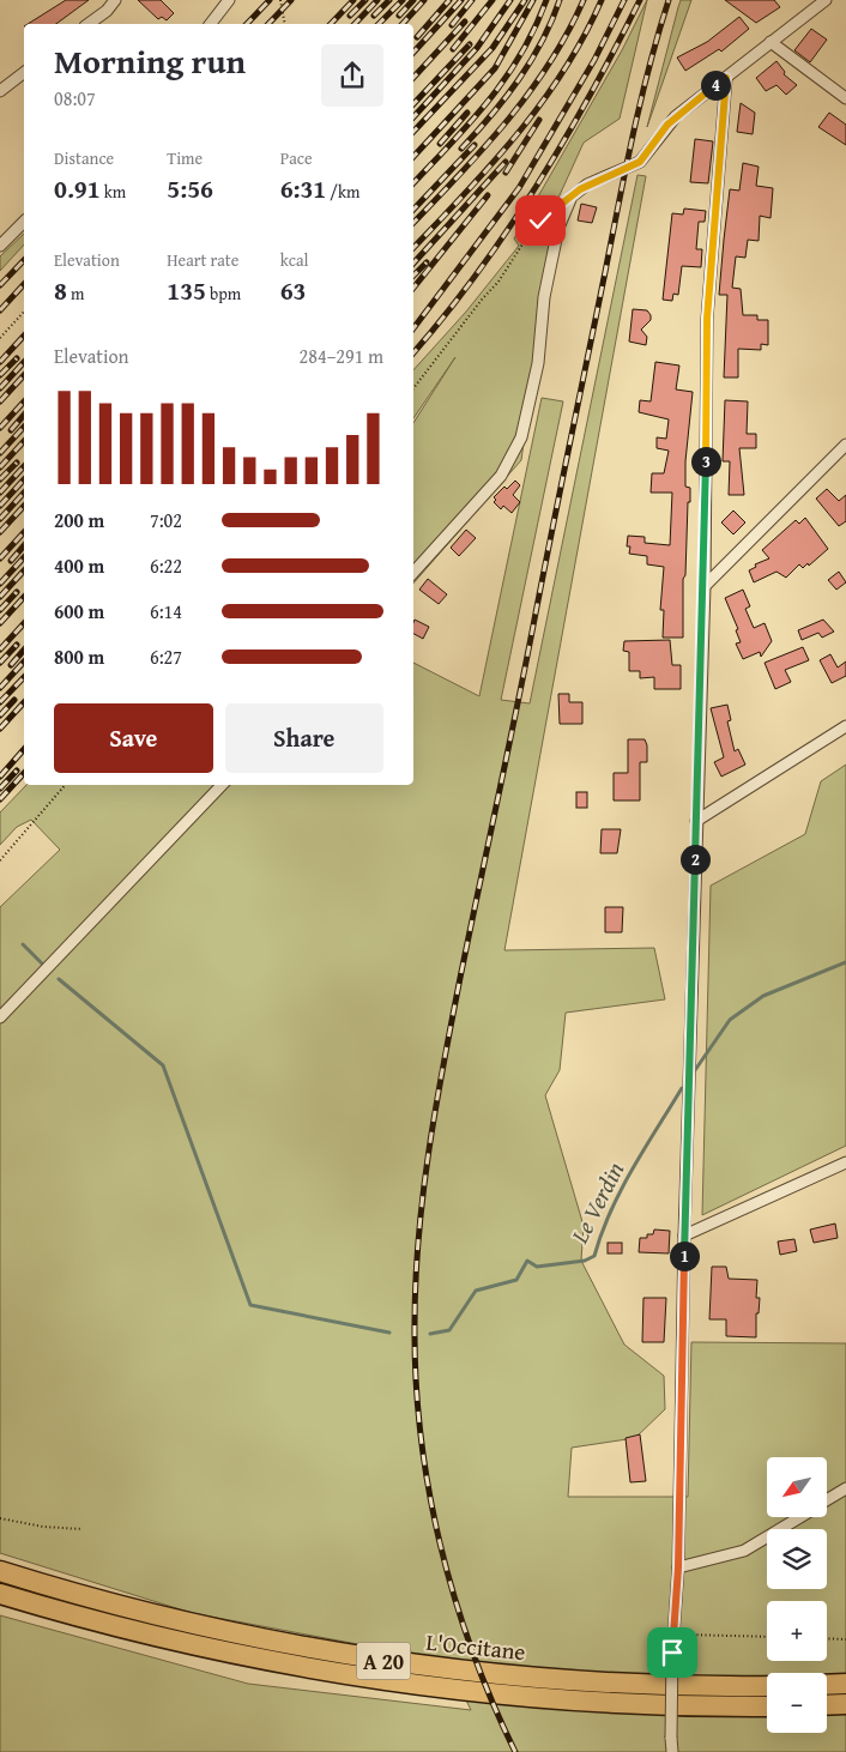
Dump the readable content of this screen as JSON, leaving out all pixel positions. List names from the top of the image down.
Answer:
{
  "streets": {
    "highway": ["L'Occitane", "A 20"]
  },
  "water": ["Le Verdin"],
  "north": "bottom left",
  "page": {
    "heading": ["Morning run", "08:07"],
    "pins": [
      "4",
      "3",
      "2",
      "1"
    ],
    "stats": [
      ["Distance", "0.91 km"],
      ["Time", "5:56"],
      ["Pace", "6:31 /km"],
      ["Elevation", "8 m"],
      ["Heart rate", "135 bpm"],
      ["kcal", "63"]
    ],
    "chart": ["Elevation", "284–291 m"],
    "list": [
      {
        "name": "200 m",
        "note": "7:02"
      },
      {
        "name": "400 m",
        "note": "6:22"
      },
      {
        "name": "600 m",
        "note": "6:14"
      },
      {
        "name": "800 m",
        "note": "6:27"
      }
    ],
    "buttons": ["Save", "Share"],
    "map_buttons": ["+", "−"]
  }
}
